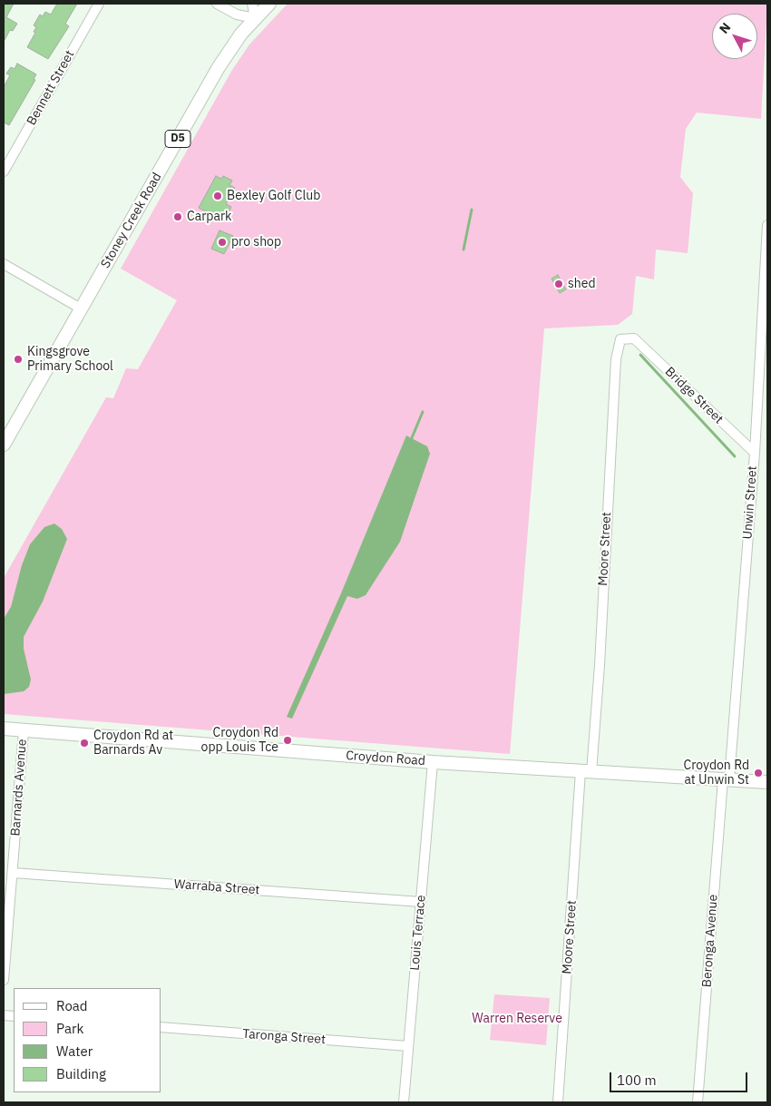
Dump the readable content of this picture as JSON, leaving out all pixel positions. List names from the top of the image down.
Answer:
{
  "streets": {
    "main road": ["D5", "Stoney Creek Road", "Croydon Road"],
    "street": [
      "Bennett Street",
      "Bridge Street",
      "Unwin Street",
      "Moore Street",
      "Barnards Avenue",
      "Warraba Street",
      "Louis Terrace",
      "Beronga Avenue",
      "Taronga Street"
    ]
  },
  "crossings": [
    ["Bridge Street", "Unwin Street"],
    ["Bridge Street", "Moore Street"],
    ["Unwin Street", "Croydon Road"],
    ["Unwin Street", "Beronga Avenue"],
    ["Moore Street", "Croydon Road"],
    ["Croydon Road", "Barnards Avenue"],
    ["Croydon Road", "Louis Terrace"],
    ["Croydon Road", "Beronga Avenue"],
    ["Barnards Avenue", "Warraba Street"],
    ["Warraba Street", "Louis Terrace"],
    ["Louis Terrace", "Taronga Street"]
  ],
  "parks": ["Warren Reserve"],
  "places": [
    "Bexley Golf Club",
    "Carpark",
    "pro shop",
    "shed",
    "Kingsgrove Primary School",
    "Croydon Rd opp Louis Tce",
    "Croydon Rd at Barnards Av",
    "Croydon Rd at Unwin St"
  ],
  "legend": [
    "Road",
    "Park",
    "Water",
    "Building"
  ],
  "scale_bar": "100 m",
  "north": "top left"
}
